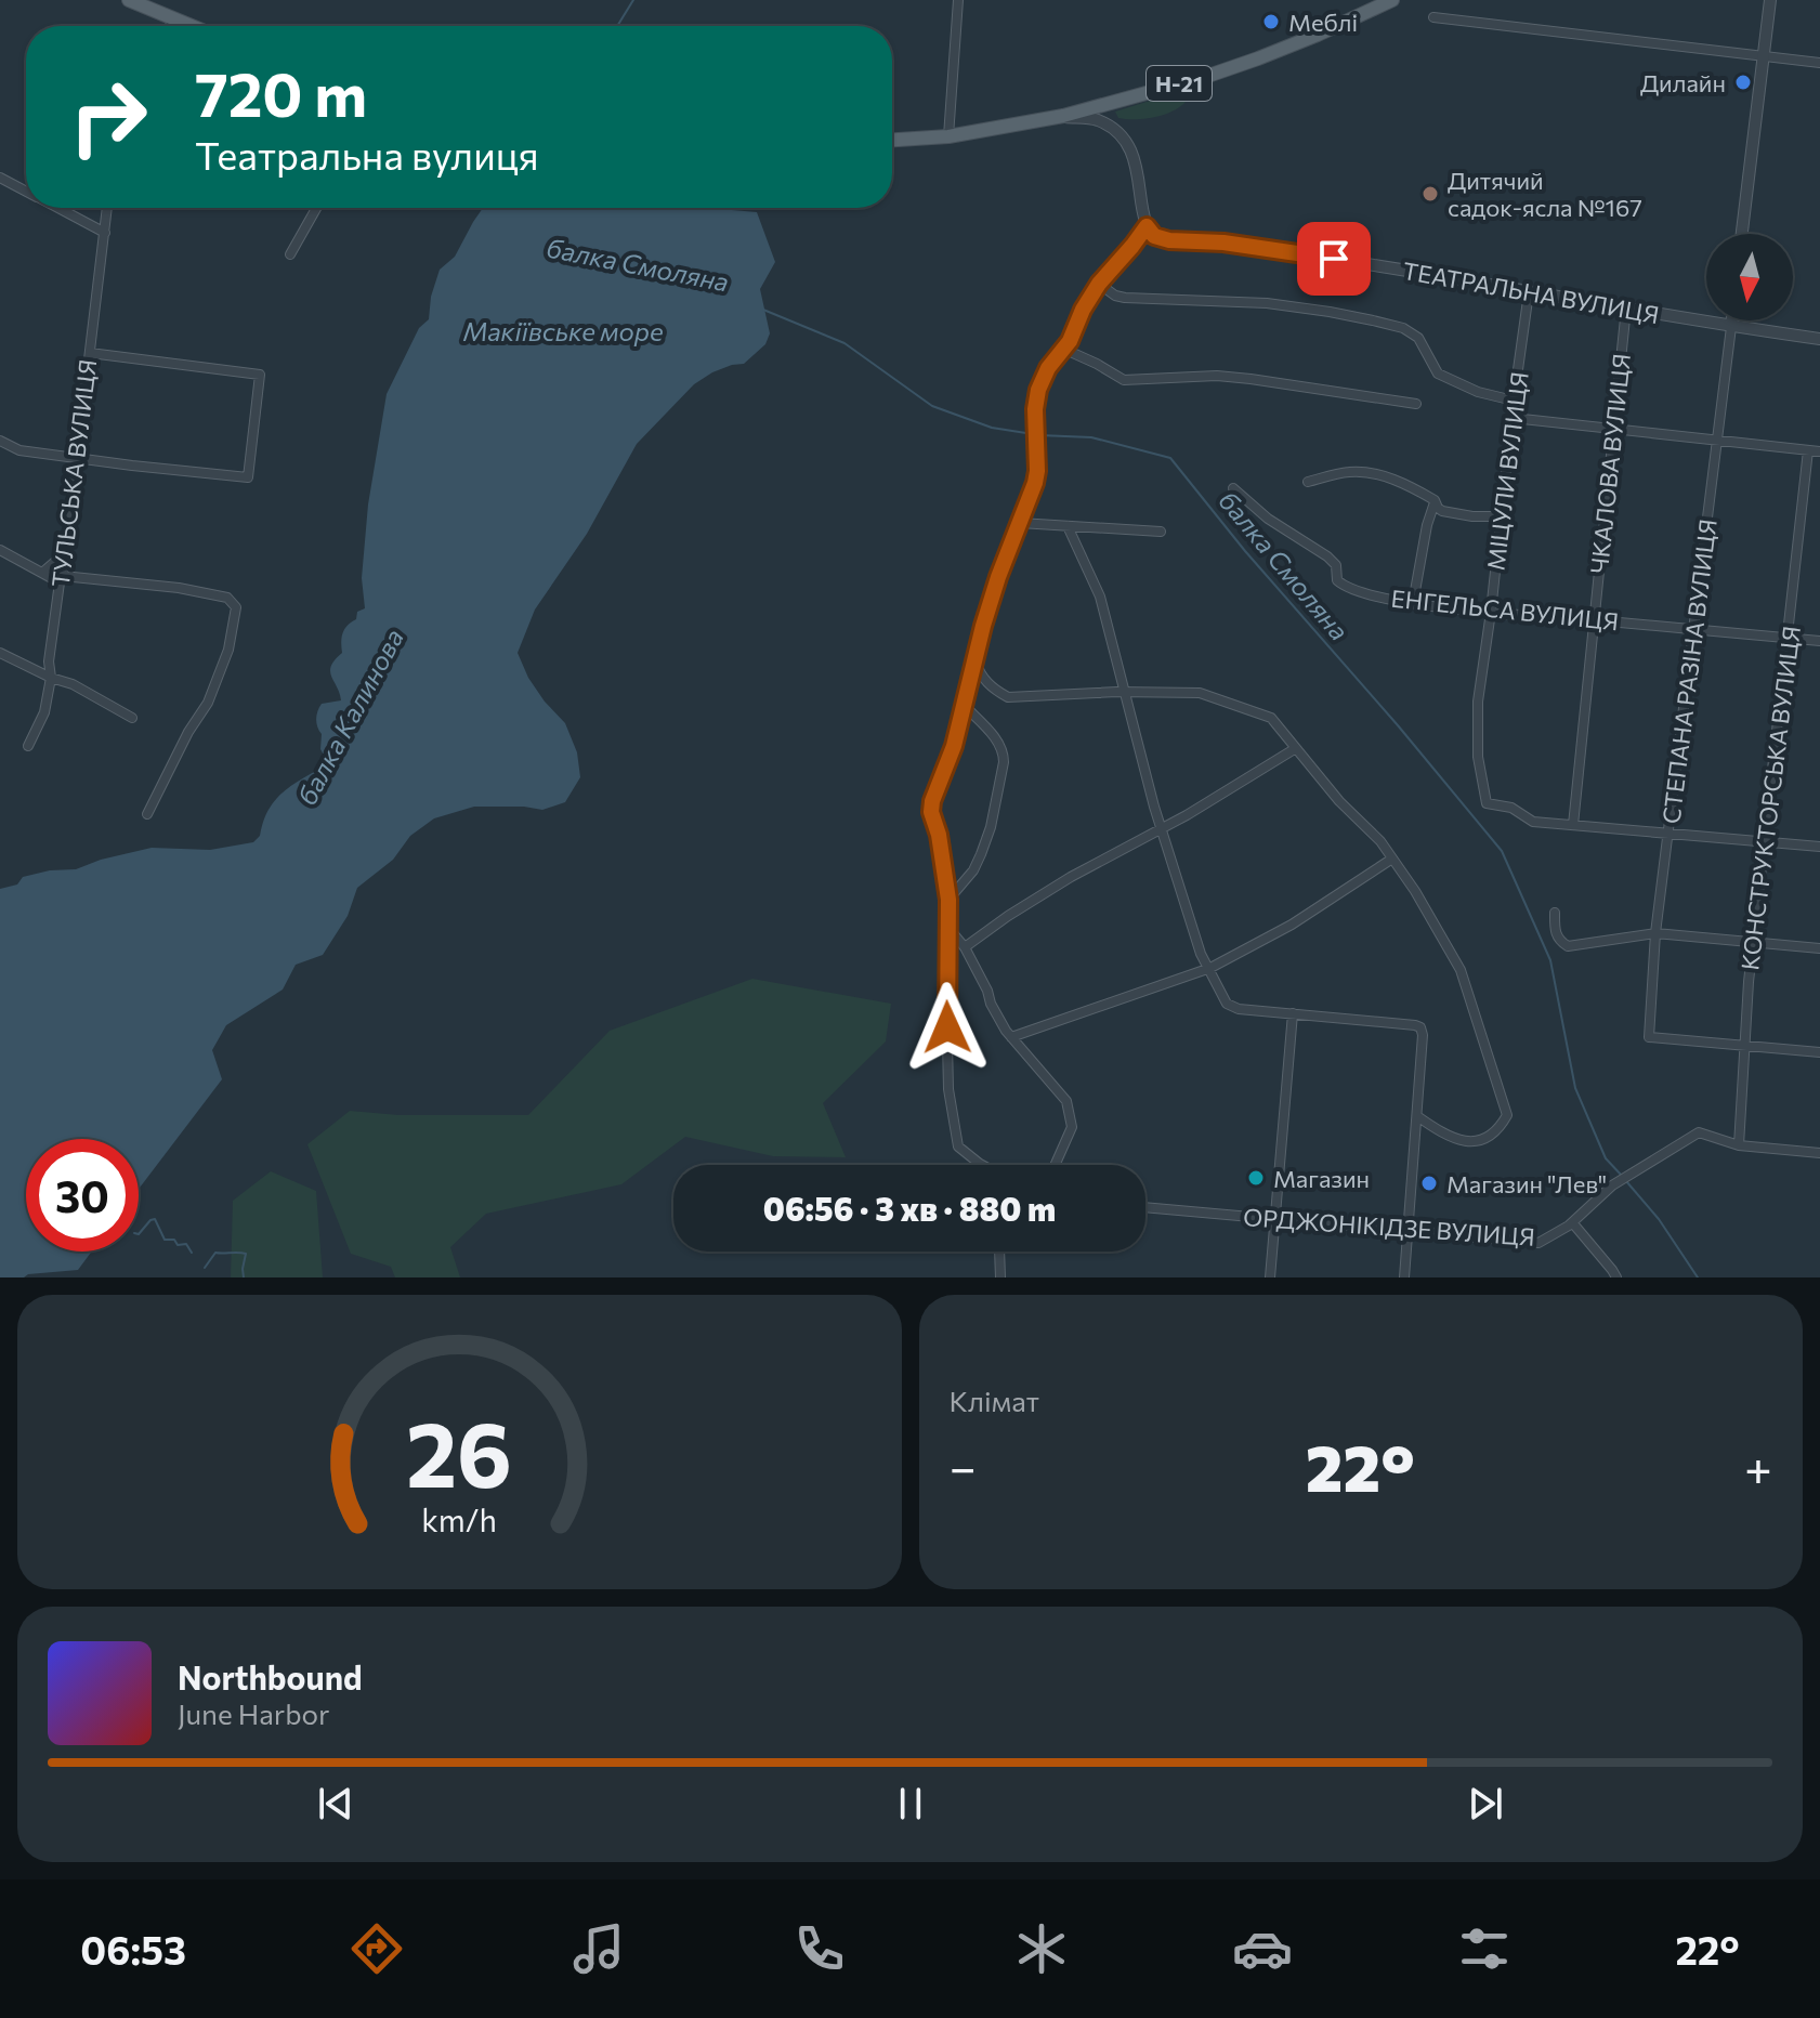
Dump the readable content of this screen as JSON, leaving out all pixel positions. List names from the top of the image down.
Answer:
{
  "streets": {
    "main road": ["Н-21"],
    "street": [
      "ТЕАТРАЛЬНА ВУЛИЦЯ",
      "ЧКАЛОВА ВУЛИЦЯ",
      "МІЦУЛИ ВУЛИЦЯ",
      "ТУЛЬСЬКА ВУЛИЦЯ",
      "ЕНГЕЛЬСА ВУЛИЦЯ",
      "СТЕПАНА РАЗІНА ВУЛИЦЯ",
      "КОНСТРУКТОРСЬКА ВУЛИЦЯ",
      "ОРДЖОНІКІДЗЕ ВУЛИЦЯ"
    ]
  },
  "crossings": [
    ["ТЕАТРАЛЬНА ВУЛИЦЯ", "ЧКАЛОВА ВУЛИЦЯ"],
    ["ТЕАТРАЛЬНА ВУЛИЦЯ", "МІЦУЛИ ВУЛИЦЯ"],
    ["ТЕАТРАЛЬНА ВУЛИЦЯ", "СТЕПАНА РАЗІНА ВУЛИЦЯ"],
    ["ЧКАЛОВА ВУЛИЦЯ", "МІЦУЛИ ВУЛИЦЯ"],
    ["ЧКАЛОВА ВУЛИЦЯ", "ЕНГЕЛЬСА ВУЛИЦЯ"],
    ["МІЦУЛИ ВУЛИЦЯ", "ЕНГЕЛЬСА ВУЛИЦЯ"],
    ["ЕНГЕЛЬСА ВУЛИЦЯ", "СТЕПАНА РАЗІНА ВУЛИЦЯ"],
    ["ЕНГЕЛЬСА ВУЛИЦЯ", "КОНСТРУКТОРСЬКА ВУЛИЦЯ"],
    ["СТЕПАНА РАЗІНА ВУЛИЦЯ", "КОНСТРУКТОРСЬКА ВУЛИЦЯ"],
    ["КОНСТРУКТОРСЬКА ВУЛИЦЯ", "ОРДЖОНІКІДЗЕ ВУЛИЦЯ"]
  ],
  "water": ["балка Смоляна", "Макіївське море", "балка Калинова"],
  "places": [
    "Меблі",
    "Дилайн",
    "Дитячий садок-ясла №167",
    "Магазин",
    "Магазин \"Лев\""
  ],
  "north": "bottom",
  "page": {
    "turn": ["720 m", "Театральна вулиця"],
    "limit": "30",
    "trip": "06:56 · 3 хв · 880 m",
    "tile": "Клімат",
    "heat": ["−", "22°", "+"],
    "song": ["Northbound", "June Harbor"],
    "tabs": ["06:53", "22°"],
    "gauge": ["26", "km/h"]
  }
}
